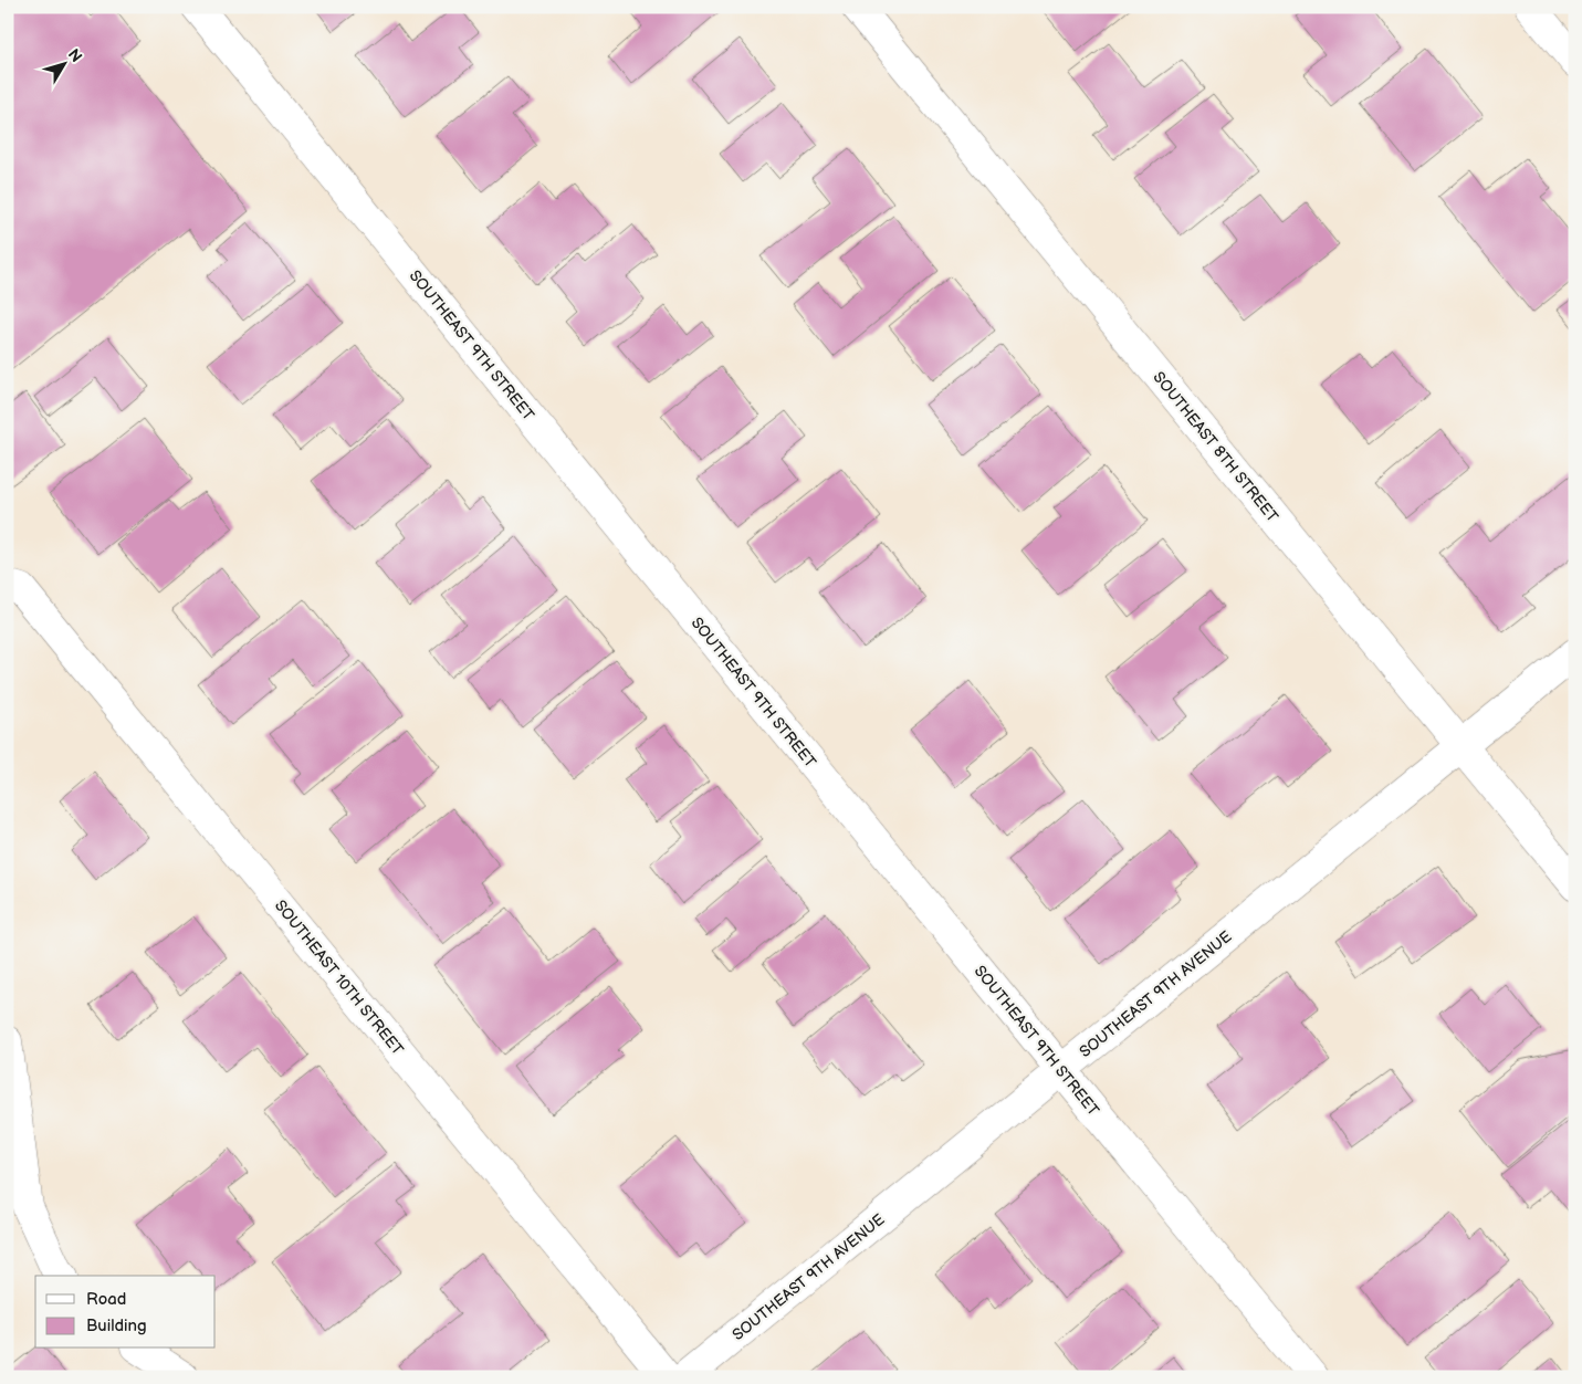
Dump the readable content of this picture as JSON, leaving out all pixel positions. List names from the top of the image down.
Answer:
{
  "streets": {
    "street": [
      "SOUTHEAST 9TH STREET",
      "SOUTHEAST 8TH STREET",
      "SOUTHEAST 10TH STREET",
      "SOUTHEAST 9TH AVENUE"
    ]
  },
  "crossings": [
    ["SOUTHEAST 9TH STREET", "SOUTHEAST 9TH AVENUE"],
    ["SOUTHEAST 8TH STREET", "SOUTHEAST 9TH AVENUE"]
  ],
  "legend": ["Road", "Building"],
  "north": "top right"
}
